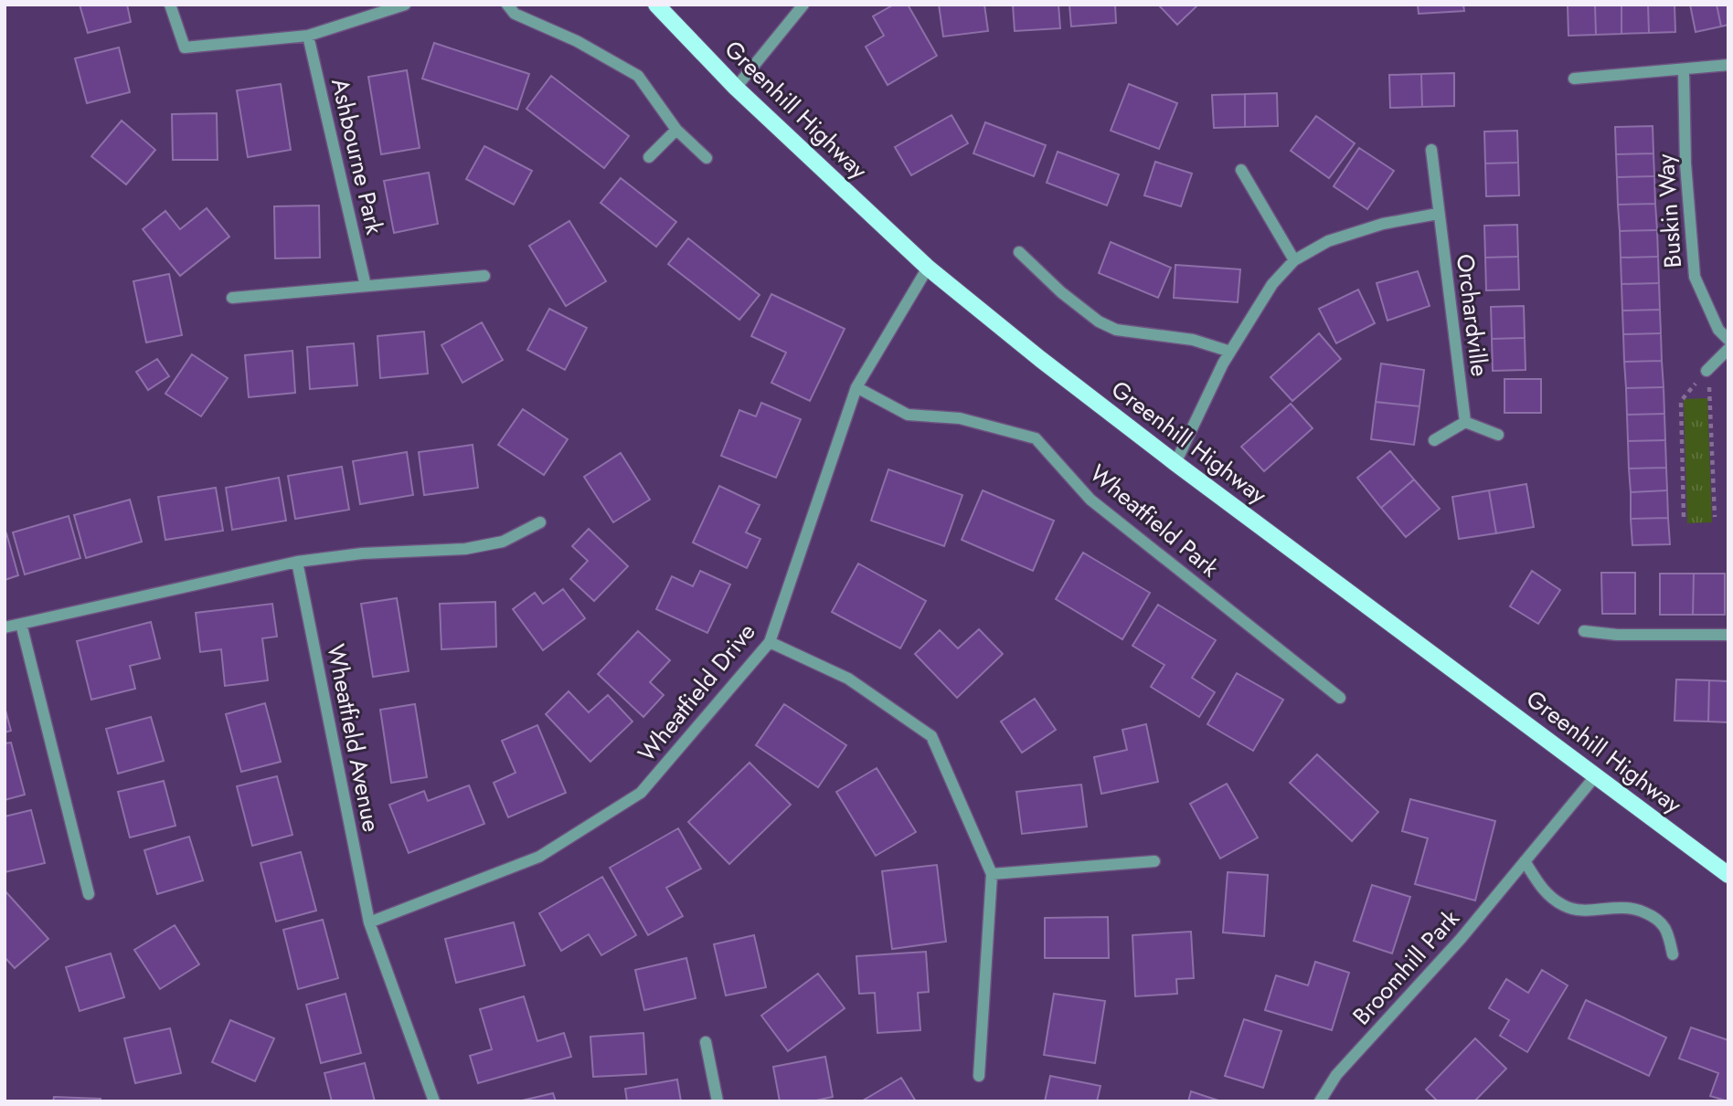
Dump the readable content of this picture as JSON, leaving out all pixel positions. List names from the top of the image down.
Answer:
{
  "streets": {
    "main road": ["Greenhill Highway"],
    "street": [
      "Ashbourne Park",
      "Buskin Way",
      "Orchardville",
      "Wheatfield Park",
      "Wheatfield Drive",
      "Wheatfield Avenue",
      "Broomhill Park"
    ]
  },
  "crossings": [
    ["Greenhill Highway", "Wheatfield Drive"],
    ["Greenhill Highway", "Broomhill Park"],
    ["Wheatfield Park", "Wheatfield Drive"],
    ["Wheatfield Drive", "Wheatfield Avenue"]
  ]
}
